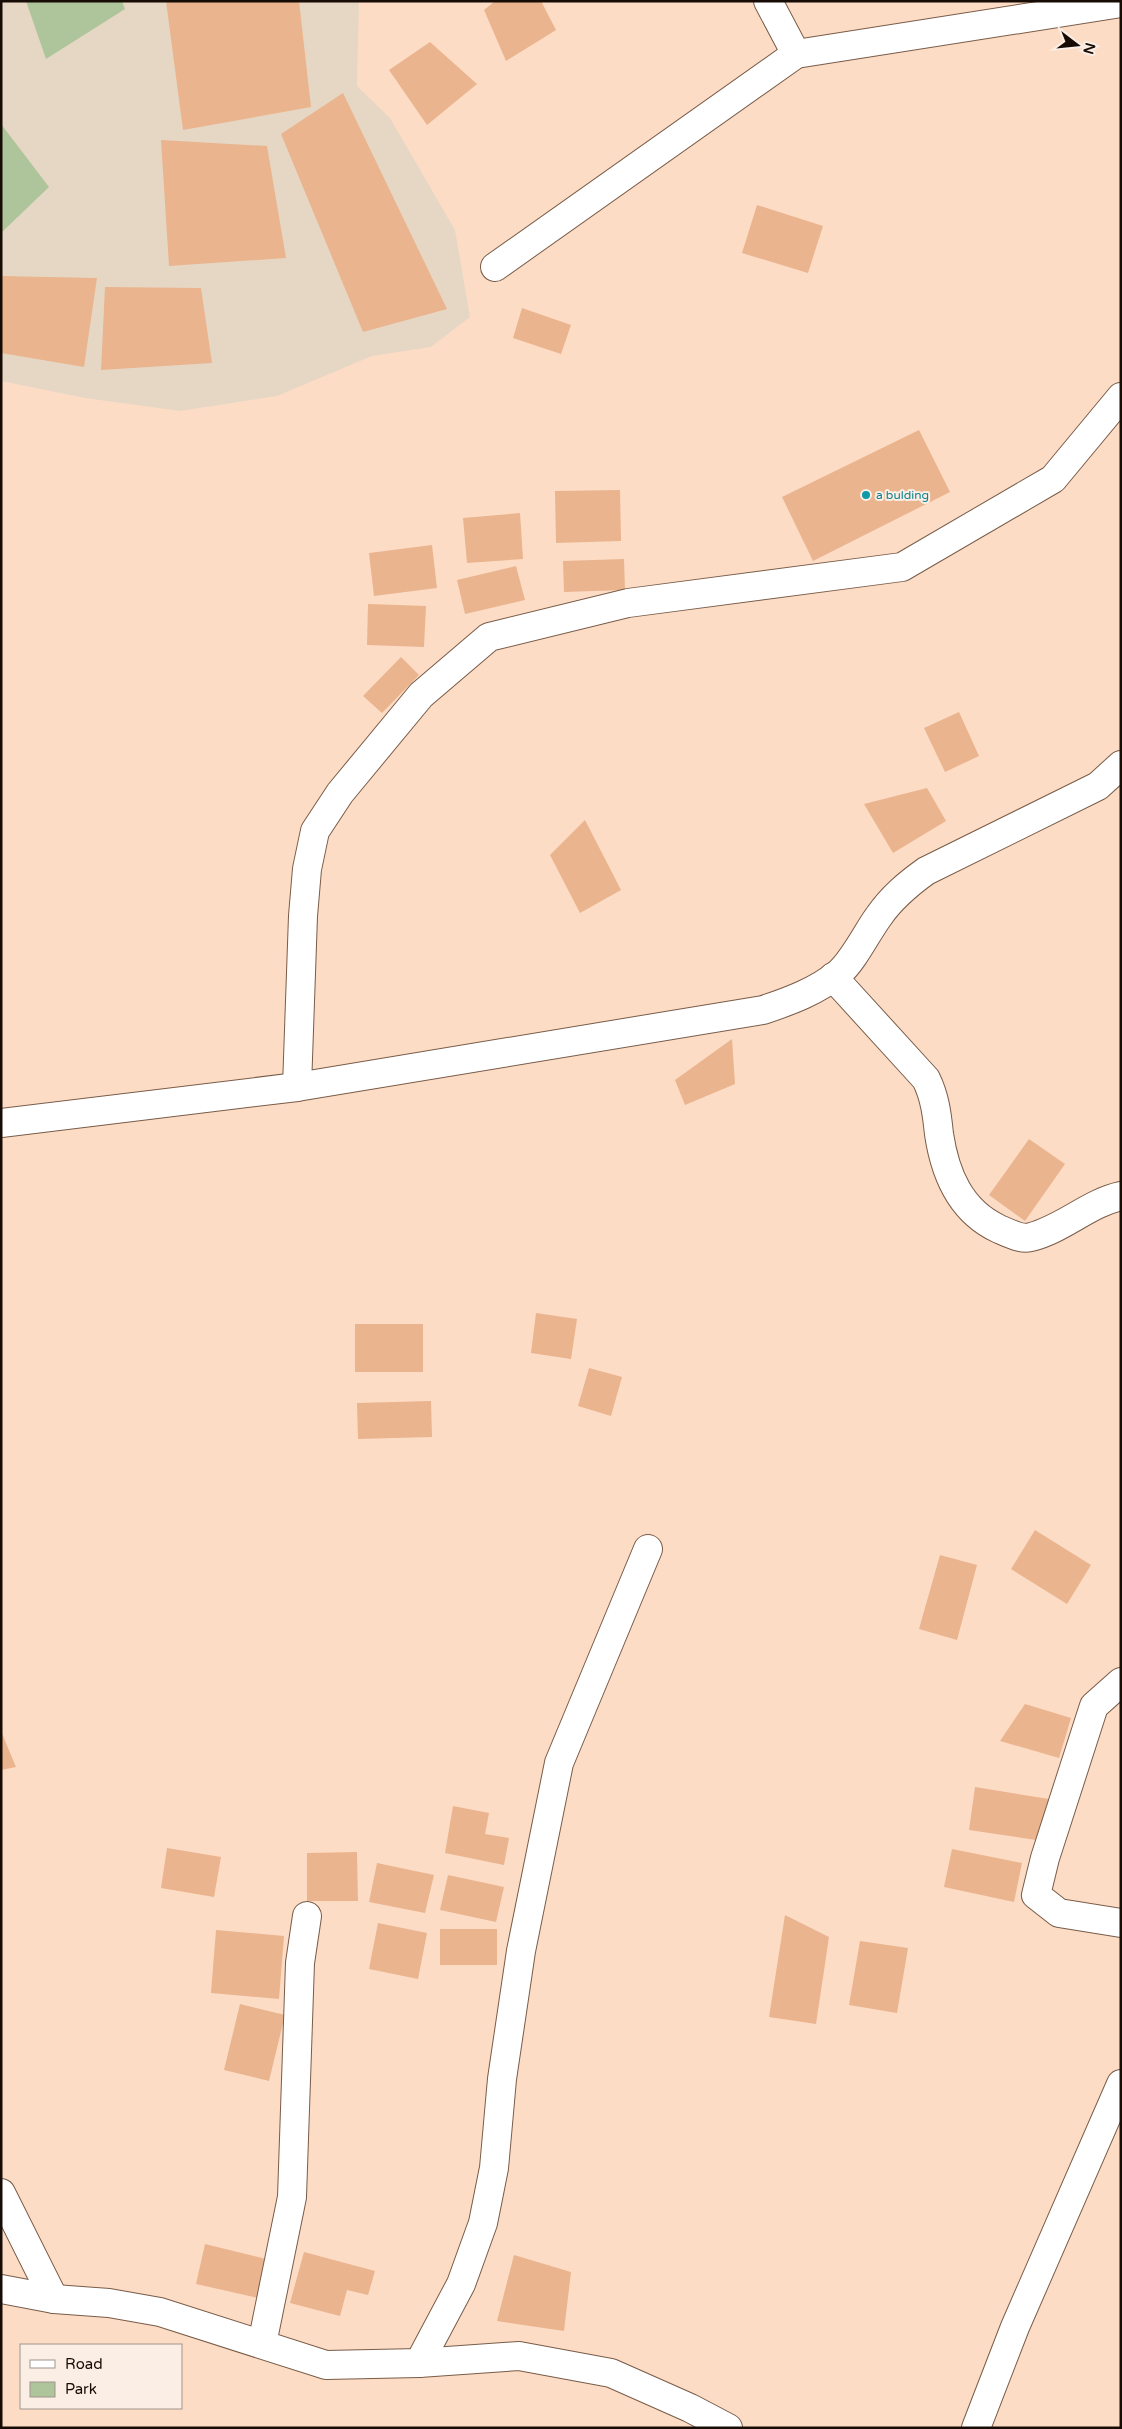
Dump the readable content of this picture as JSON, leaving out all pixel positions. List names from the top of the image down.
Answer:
{
  "places": ["a bulding"],
  "legend": ["Road", "Park"],
  "north": "right"
}
